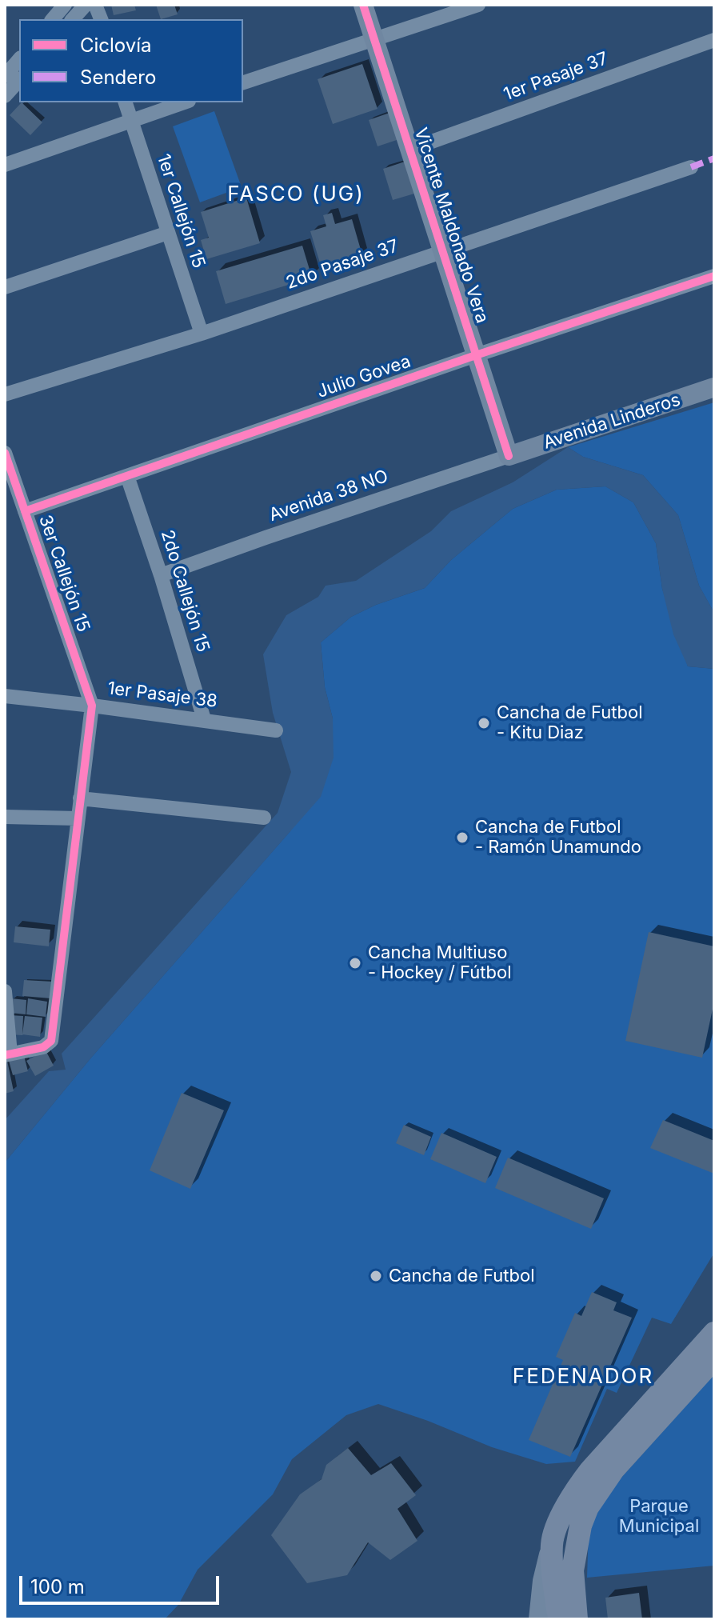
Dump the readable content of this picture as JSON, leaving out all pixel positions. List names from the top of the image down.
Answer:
{
  "streets": {
    "street": [
      "1er Pasaje 37",
      "1er Callejón 15",
      "Vicente Maldonado Vera",
      "2do Pasaje 37",
      "Julio Govea",
      "Avenida Linderos",
      "Avenida 38 NO",
      "3er Callejón 15",
      "2do Callejón 15",
      "1er Pasaje 38"
    ]
  },
  "crossings": [
    ["1er Pasaje 37", "Vicente Maldonado Vera"],
    ["1er Callejón 15", "2do Pasaje 37"],
    ["Vicente Maldonado Vera", "2do Pasaje 37"],
    ["Vicente Maldonado Vera", "Julio Govea"],
    ["Vicente Maldonado Vera", "Avenida Linderos"],
    ["Vicente Maldonado Vera", "Avenida 38 NO"],
    ["Julio Govea", "3er Callejón 15"],
    ["Julio Govea", "2do Callejón 15"],
    ["Avenida Linderos", "Avenida 38 NO"],
    ["Avenida 38 NO", "2do Callejón 15"],
    ["3er Callejón 15", "1er Pasaje 38"],
    ["2do Callejón 15", "1er Pasaje 38"]
  ],
  "districts": ["FASCO (UG)", "FEDENADOR"],
  "parks": ["Parque Municipal"],
  "places": [
    "Cancha de Futbol - Kitu Diaz",
    "Cancha de Futbol - Ramón Unamundo",
    "Cancha Multiuso - Hockey / Fútbol",
    "Cancha de Futbol"
  ],
  "legend": ["Ciclovía", "Sendero"],
  "scale_bar": "100 m"
}
